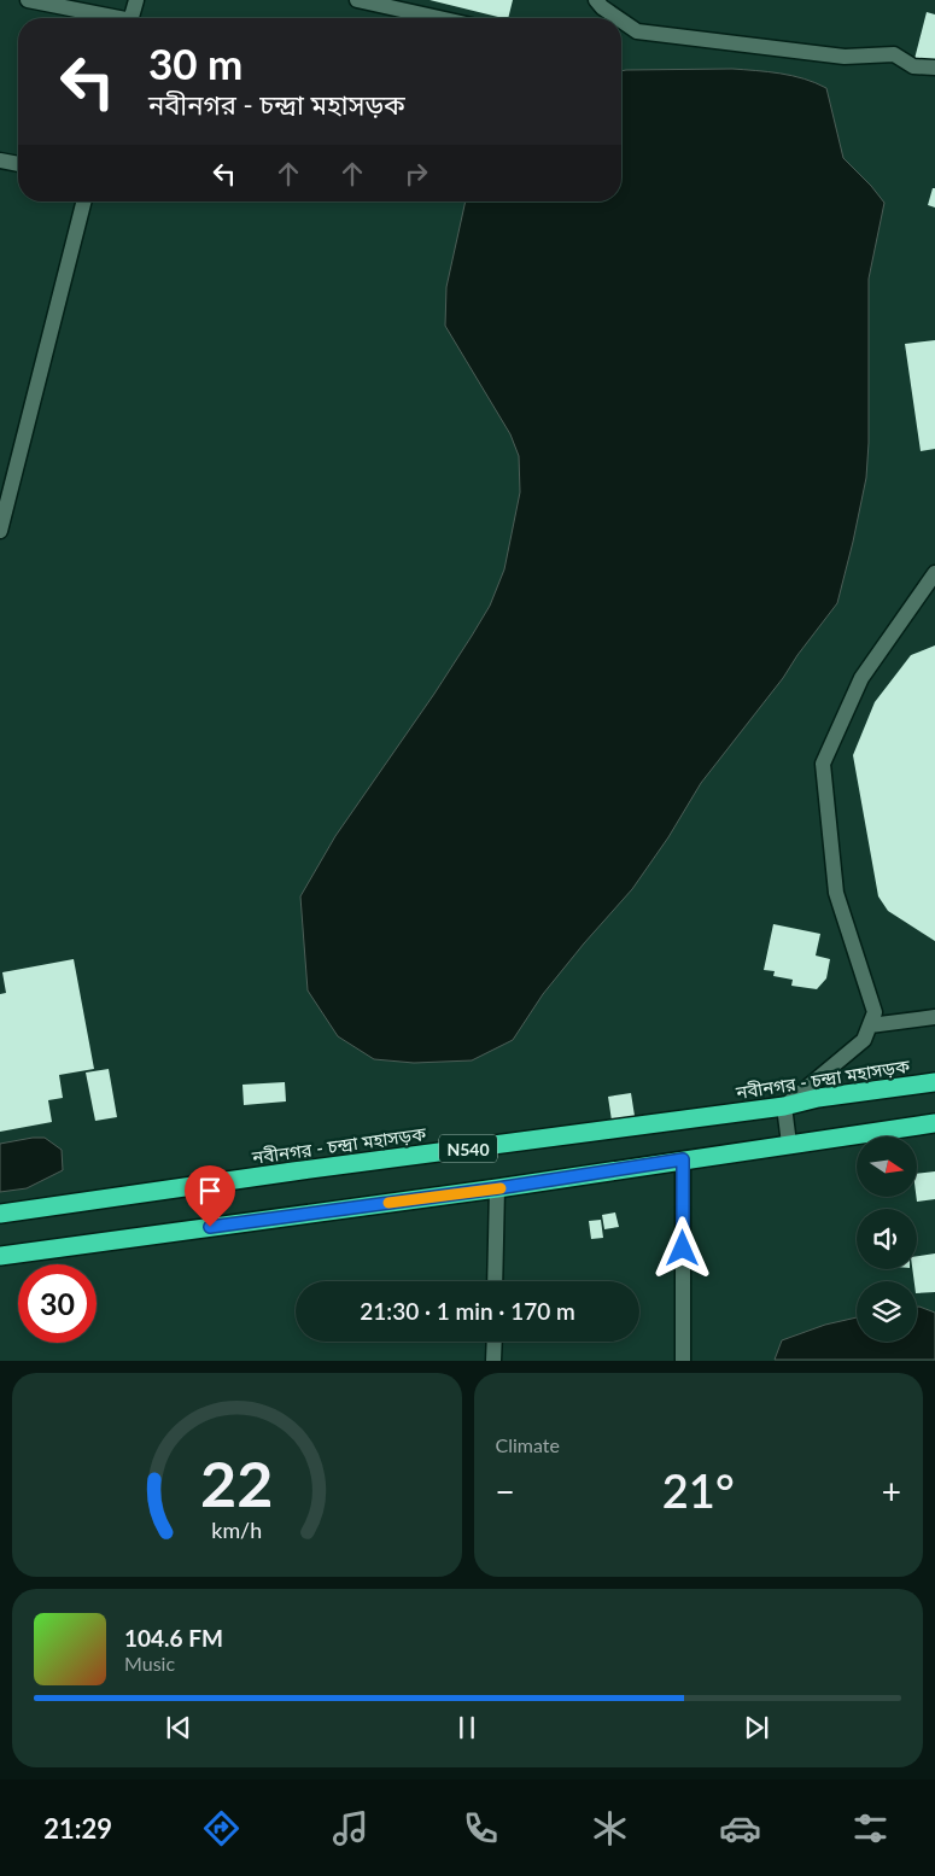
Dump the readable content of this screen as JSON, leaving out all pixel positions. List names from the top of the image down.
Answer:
{
  "streets": {
    "highway": ["নবীনগর - চন্দ্রা মহাসড়ক", "N540"]
  },
  "north": "right",
  "page": {
    "turn": ["30 m", "নবীনগর - চন্দ্রা মহাসড়ক"],
    "limit": "30",
    "trip": "21:30 · 1 min · 170 m",
    "tile": "Climate",
    "heat": ["−", "21°", "+"],
    "song": ["104.6 FM", "Music"],
    "tabs": "21:29",
    "gauge": ["22", "km/h"]
  }
}
